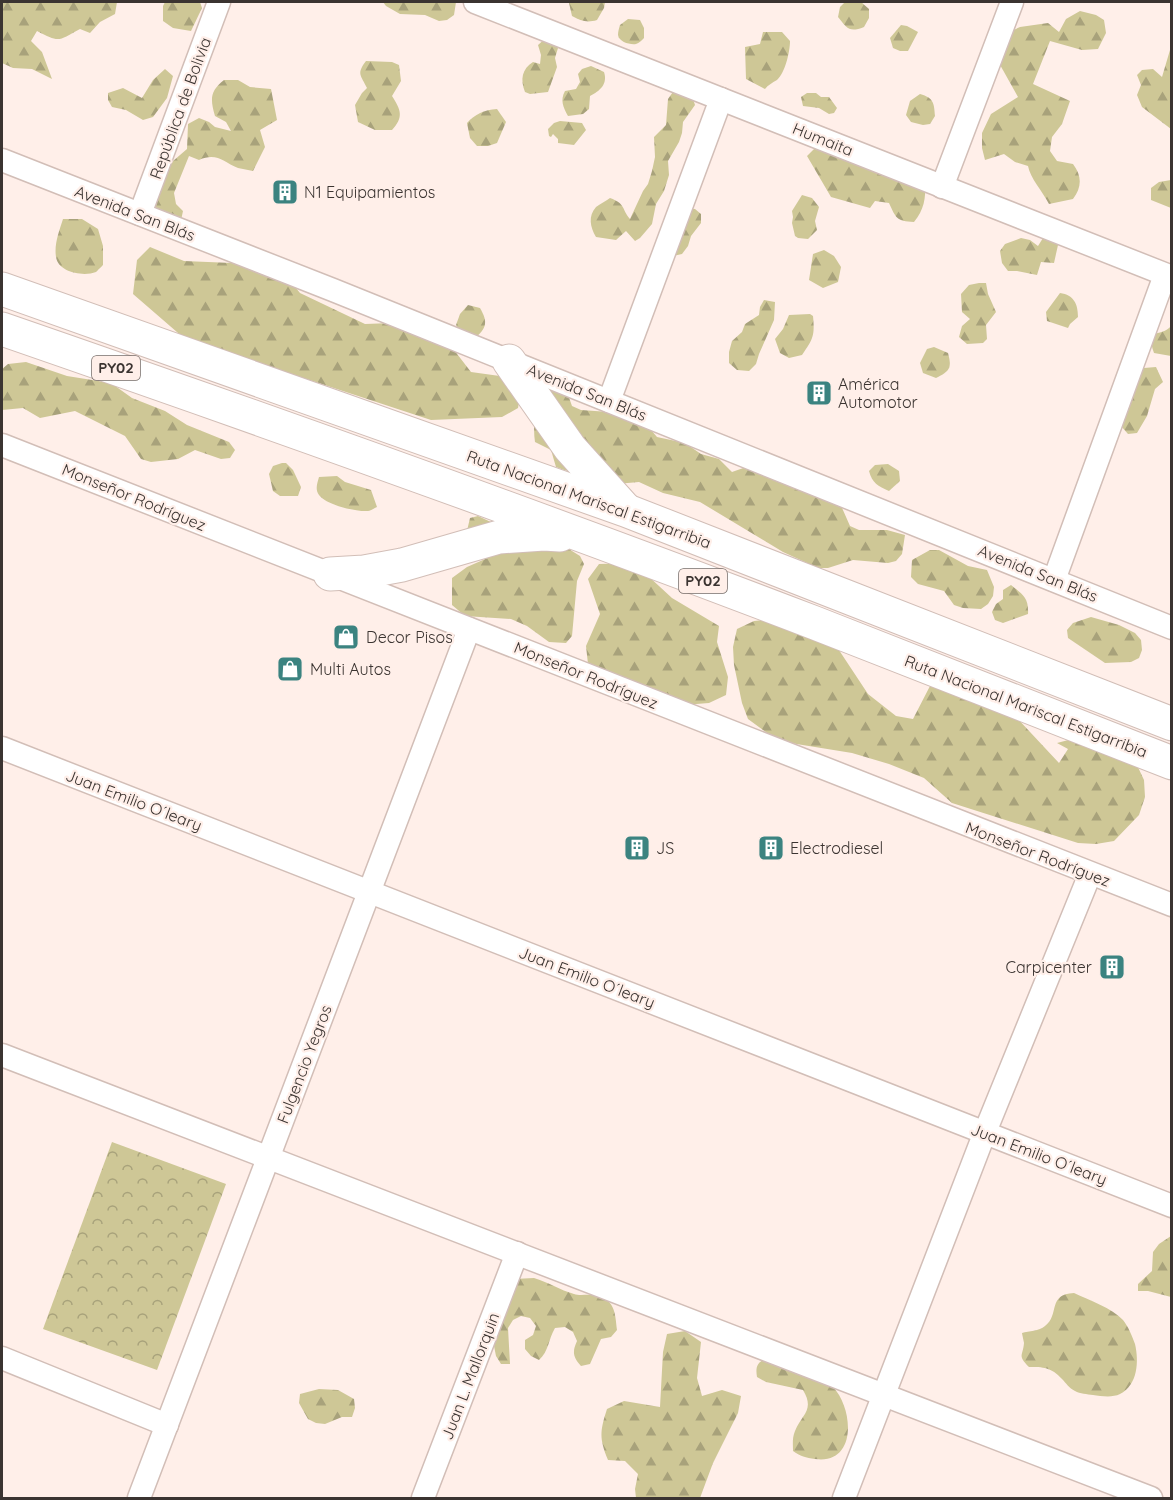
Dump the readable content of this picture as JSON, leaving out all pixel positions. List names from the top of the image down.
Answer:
{
  "streets": {
    "highway": ["PY02", "Ruta Nacional Mariscal Estigarribia"],
    "street": [
      "República de Bolivia",
      "Humaita",
      "Avenida San Blás",
      "Monseñor Rodríguez",
      "Juan Emilio O´leary",
      "Fulgencio Yegros",
      "Juan L. Mallorquin"
    ]
  },
  "crossings": [
    ["República de Bolivia", "Avenida San Blás"],
    ["Monseñor Rodríguez", "Fulgencio Yegros"],
    ["Juan Emilio O´leary", "Fulgencio Yegros"]
  ],
  "places": {
    "building": [
      "N1 Equipamientos",
      "América Automotor",
      "JS",
      "Electrodiesel",
      "Carpicenter"
    ],
    "shop": ["Decor Pisos", "Multi Autos"]
  }
}
